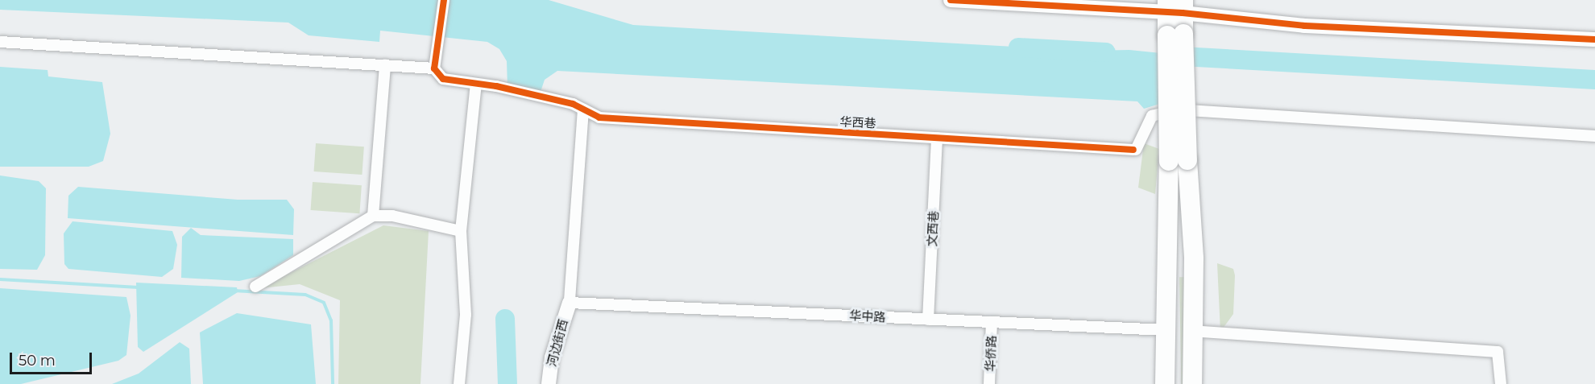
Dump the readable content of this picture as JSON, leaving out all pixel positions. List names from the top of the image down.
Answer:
{
  "streets": {
    "street": [
      "华西巷",
      "文西巷",
      "华中路",
      "河边街西",
      "华侨路"
    ]
  },
  "crossings": [
    ["华西巷", "文西巷"],
    ["文西巷", "华中路"],
    ["华中路", "河边街西"],
    ["华中路", "华侨路"]
  ],
  "scale_bar": "50 m"
}
